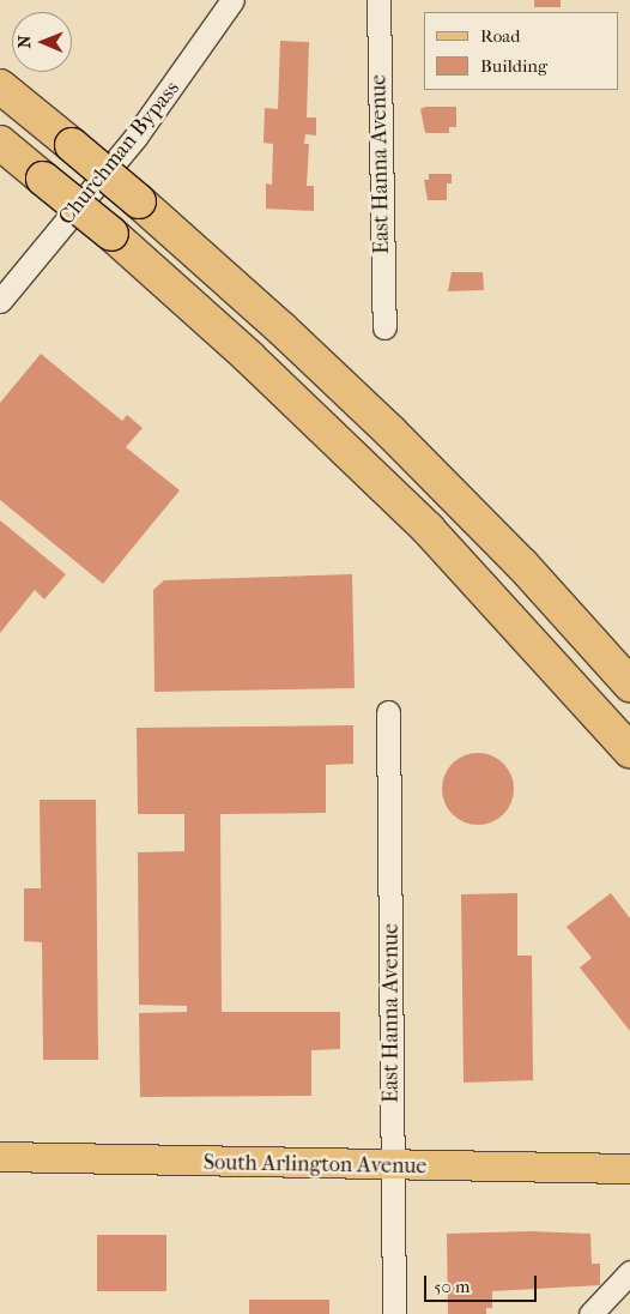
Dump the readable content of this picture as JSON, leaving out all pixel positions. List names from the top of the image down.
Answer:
{
  "streets": {
    "main road": ["South Arlington Avenue"],
    "street": ["Churchman Bypass", "East Hanna Avenue"]
  },
  "crossings": [
    ["East Hanna Avenue", "South Arlington Avenue"]
  ],
  "legend": ["Road", "Building"],
  "scale_bar": "50 m",
  "north": "left"
}
